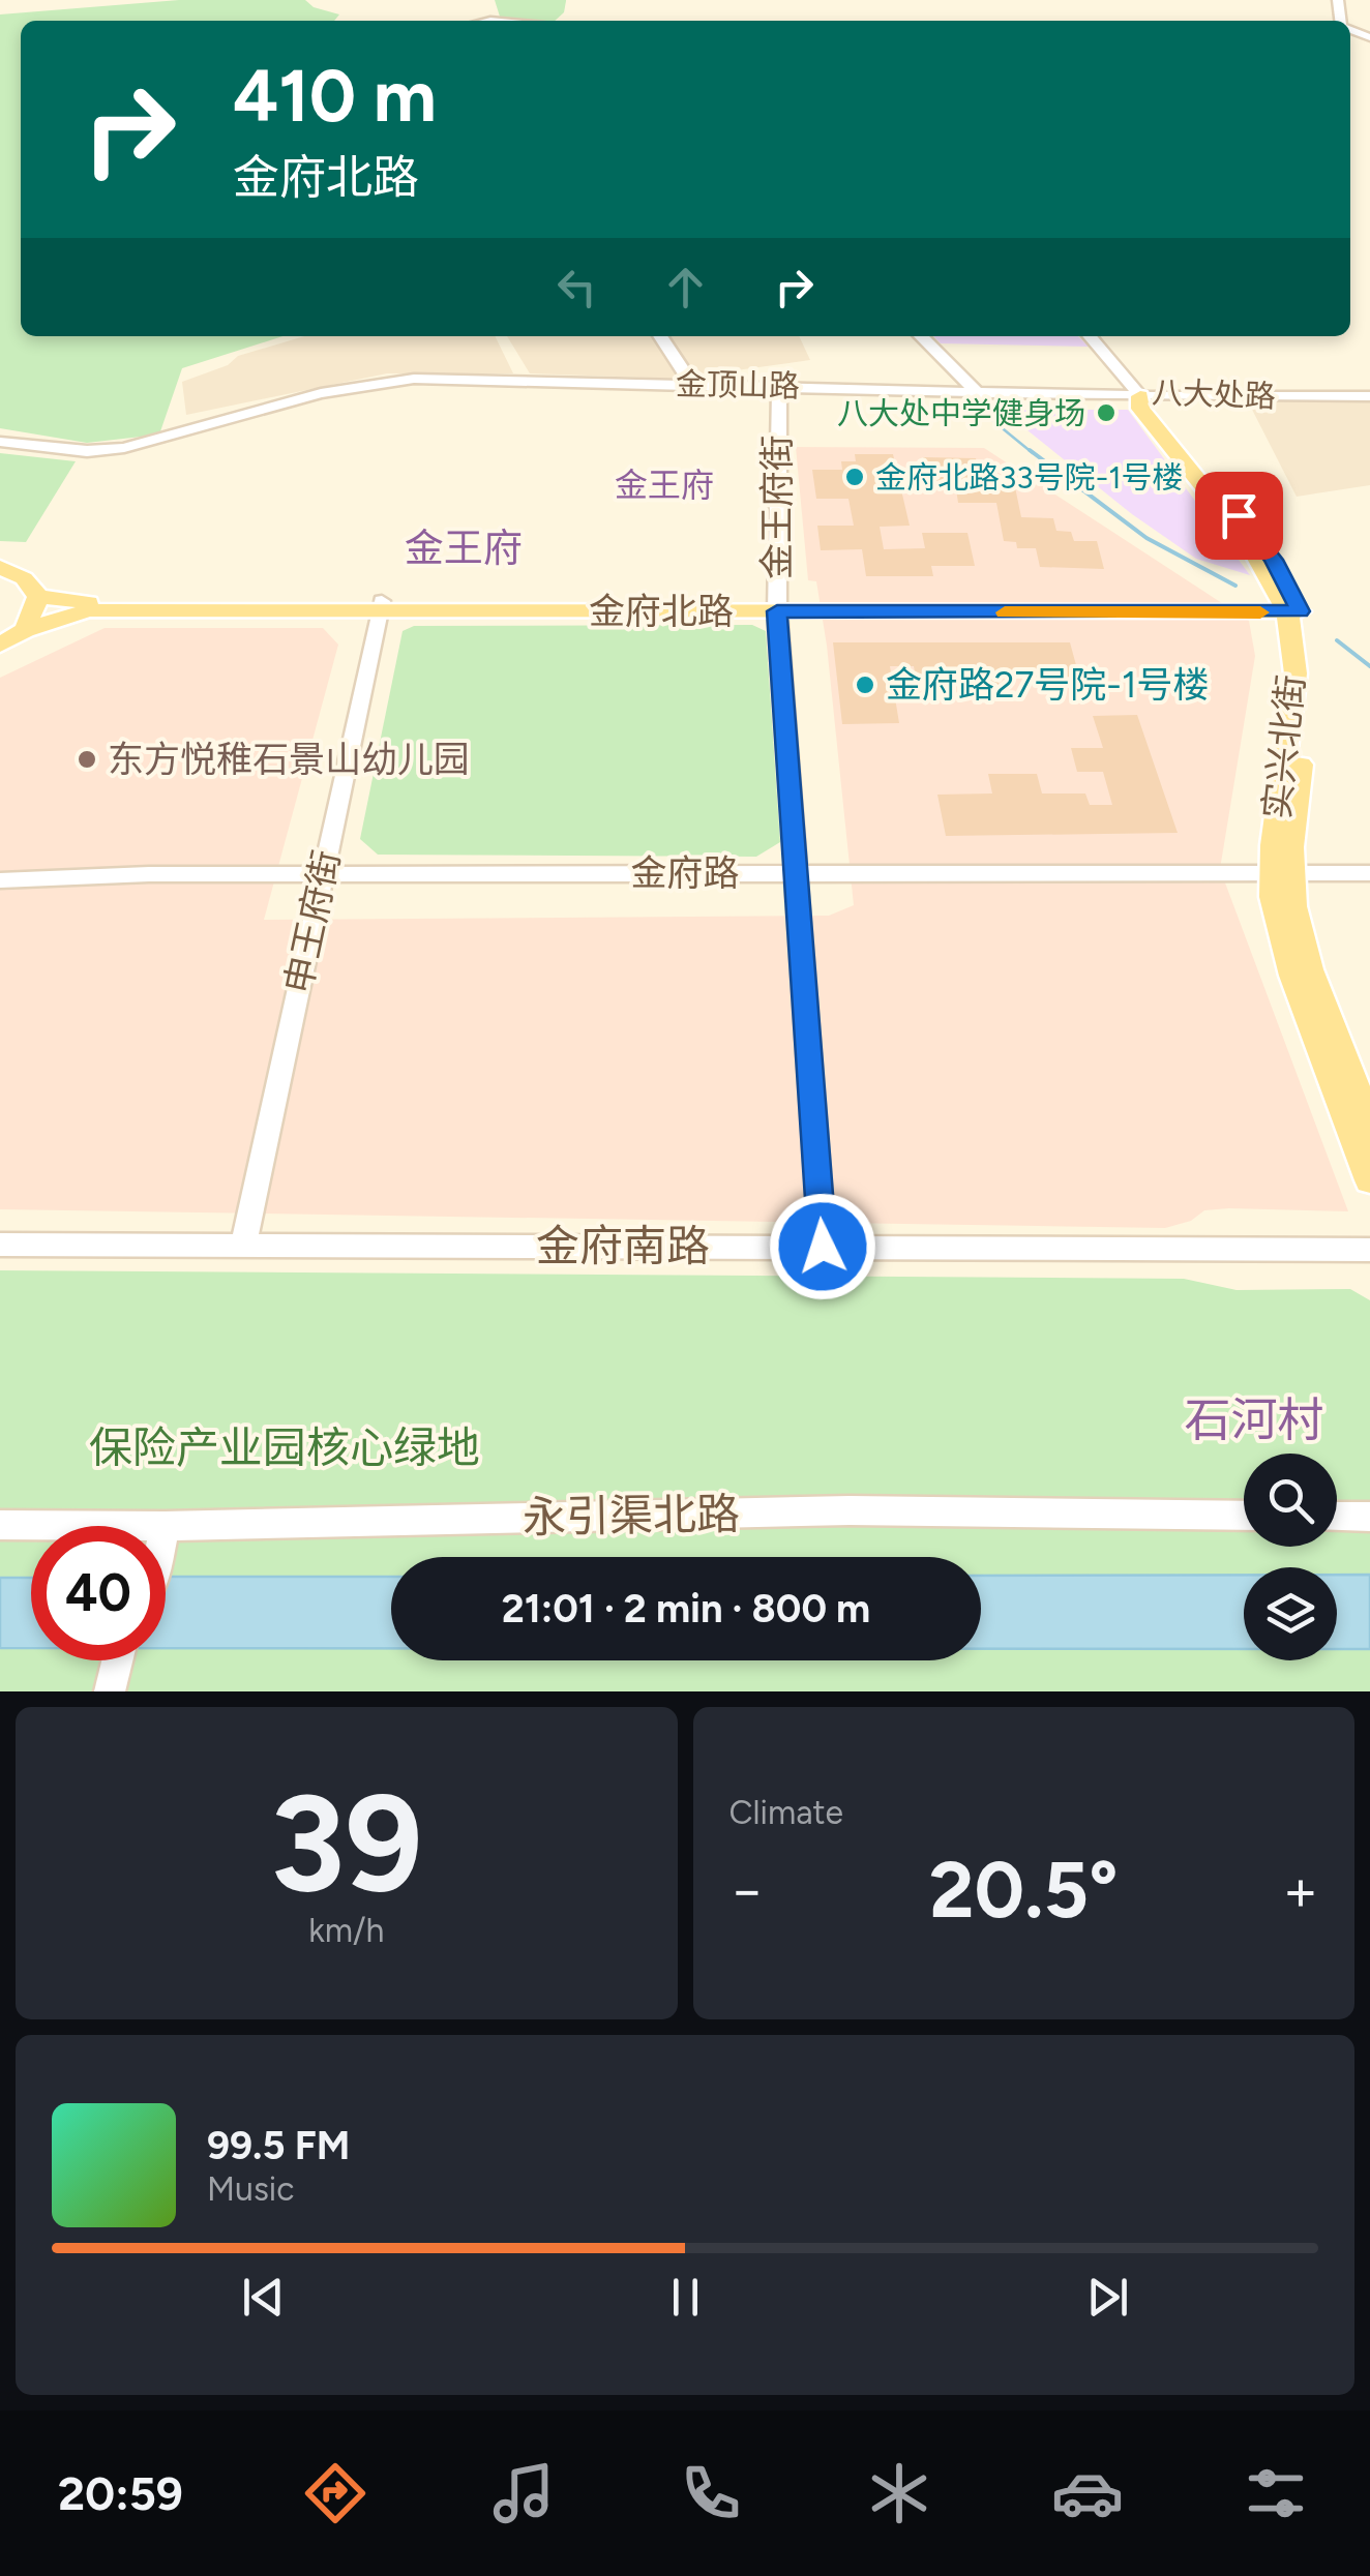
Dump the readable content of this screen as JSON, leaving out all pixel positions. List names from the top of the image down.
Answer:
{
  "streets": {
    "main road": ["金府北路", "实兴北街"],
    "street": [
      "金顶山路",
      "八大处路",
      "金王府街",
      "金府路",
      "申王府街",
      "金府南路",
      "永引渠北路"
    ]
  },
  "crossings": [
    ["金顶山路", "八大处路"],
    ["金顶山路", "金王府街"],
    ["金顶山路", "实兴北街"],
    ["八大处路", "实兴北街"],
    ["金王府街", "金府北路"],
    ["金王府街", "金府路"],
    ["金王府街", "金府南路"],
    ["金府北路", "实兴北街"],
    ["金府北路", "申王府街"],
    ["实兴北街", "金府路"],
    ["金府路", "申王府街"],
    ["申王府街", "金府南路"]
  ],
  "districts": ["金王府", "金王府", "石河村"],
  "parks": ["保险产业园核心绿地"],
  "places": [
    "八大处中学健身场",
    "金府北路33号院-1号楼",
    "金府路27号院-1号楼",
    "东方悦稚石景山幼儿园"
  ],
  "page": {
    "turn": ["410 m", "金府北路"],
    "limit": "40",
    "trip": "21:01 · 2 min · 800 m",
    "tile": [
      ["39", "km/h"],
      "Climate"
    ],
    "heat": ["−", "20.5°", "+"],
    "song": ["99.5 FM", "Music"],
    "tabs": "20:59"
  }
}
